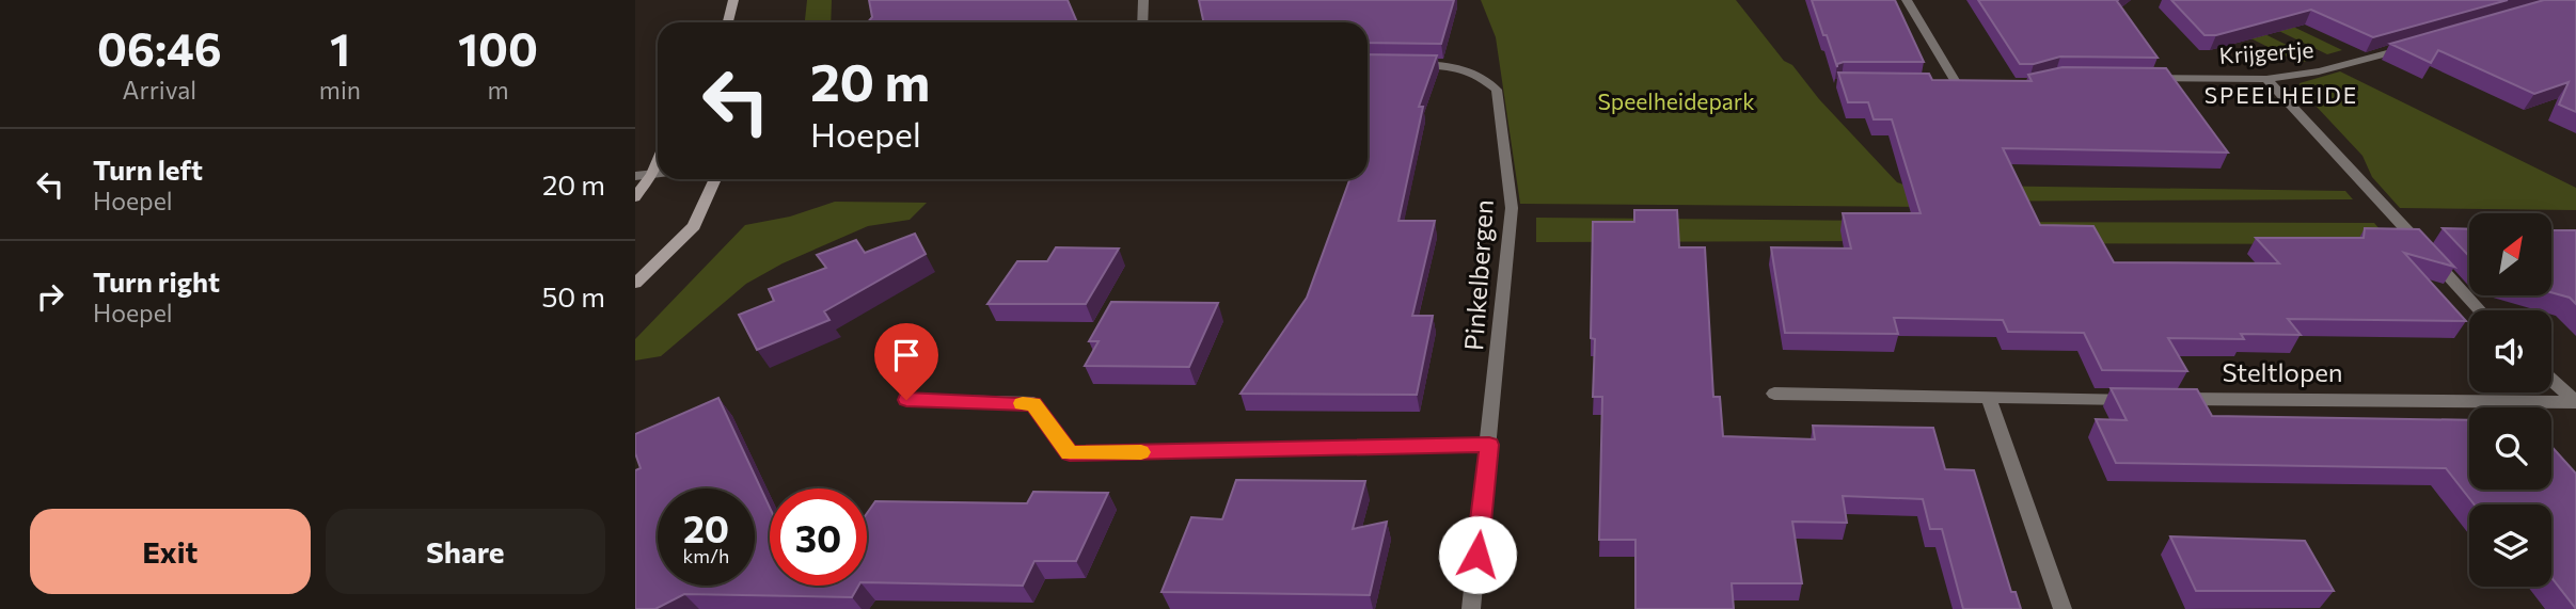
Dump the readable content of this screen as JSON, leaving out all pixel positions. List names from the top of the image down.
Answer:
{
  "streets": {
    "street": ["Krijgertje", "Pinkelbergen", "Steltlopen"]
  },
  "districts": ["SPEELHEIDE"],
  "parks": ["Speelheidepark"],
  "north": "top right",
  "page": {
    "eta": [
      "06:46",
      "Arrival",
      "1",
      "min",
      "100",
      "m"
    ],
    "turn": ["20 m", "Hoepel"],
    "list": [
      {
        "name": "Turn left",
        "note": "Hoepel",
        "value": "20 m"
      },
      {
        "name": "Turn right",
        "note": "Hoepel",
        "value": "50 m"
      }
    ],
    "speed": "20 km/h",
    "limit": "30",
    "buttons": ["Exit", "Share"]
  }
}
